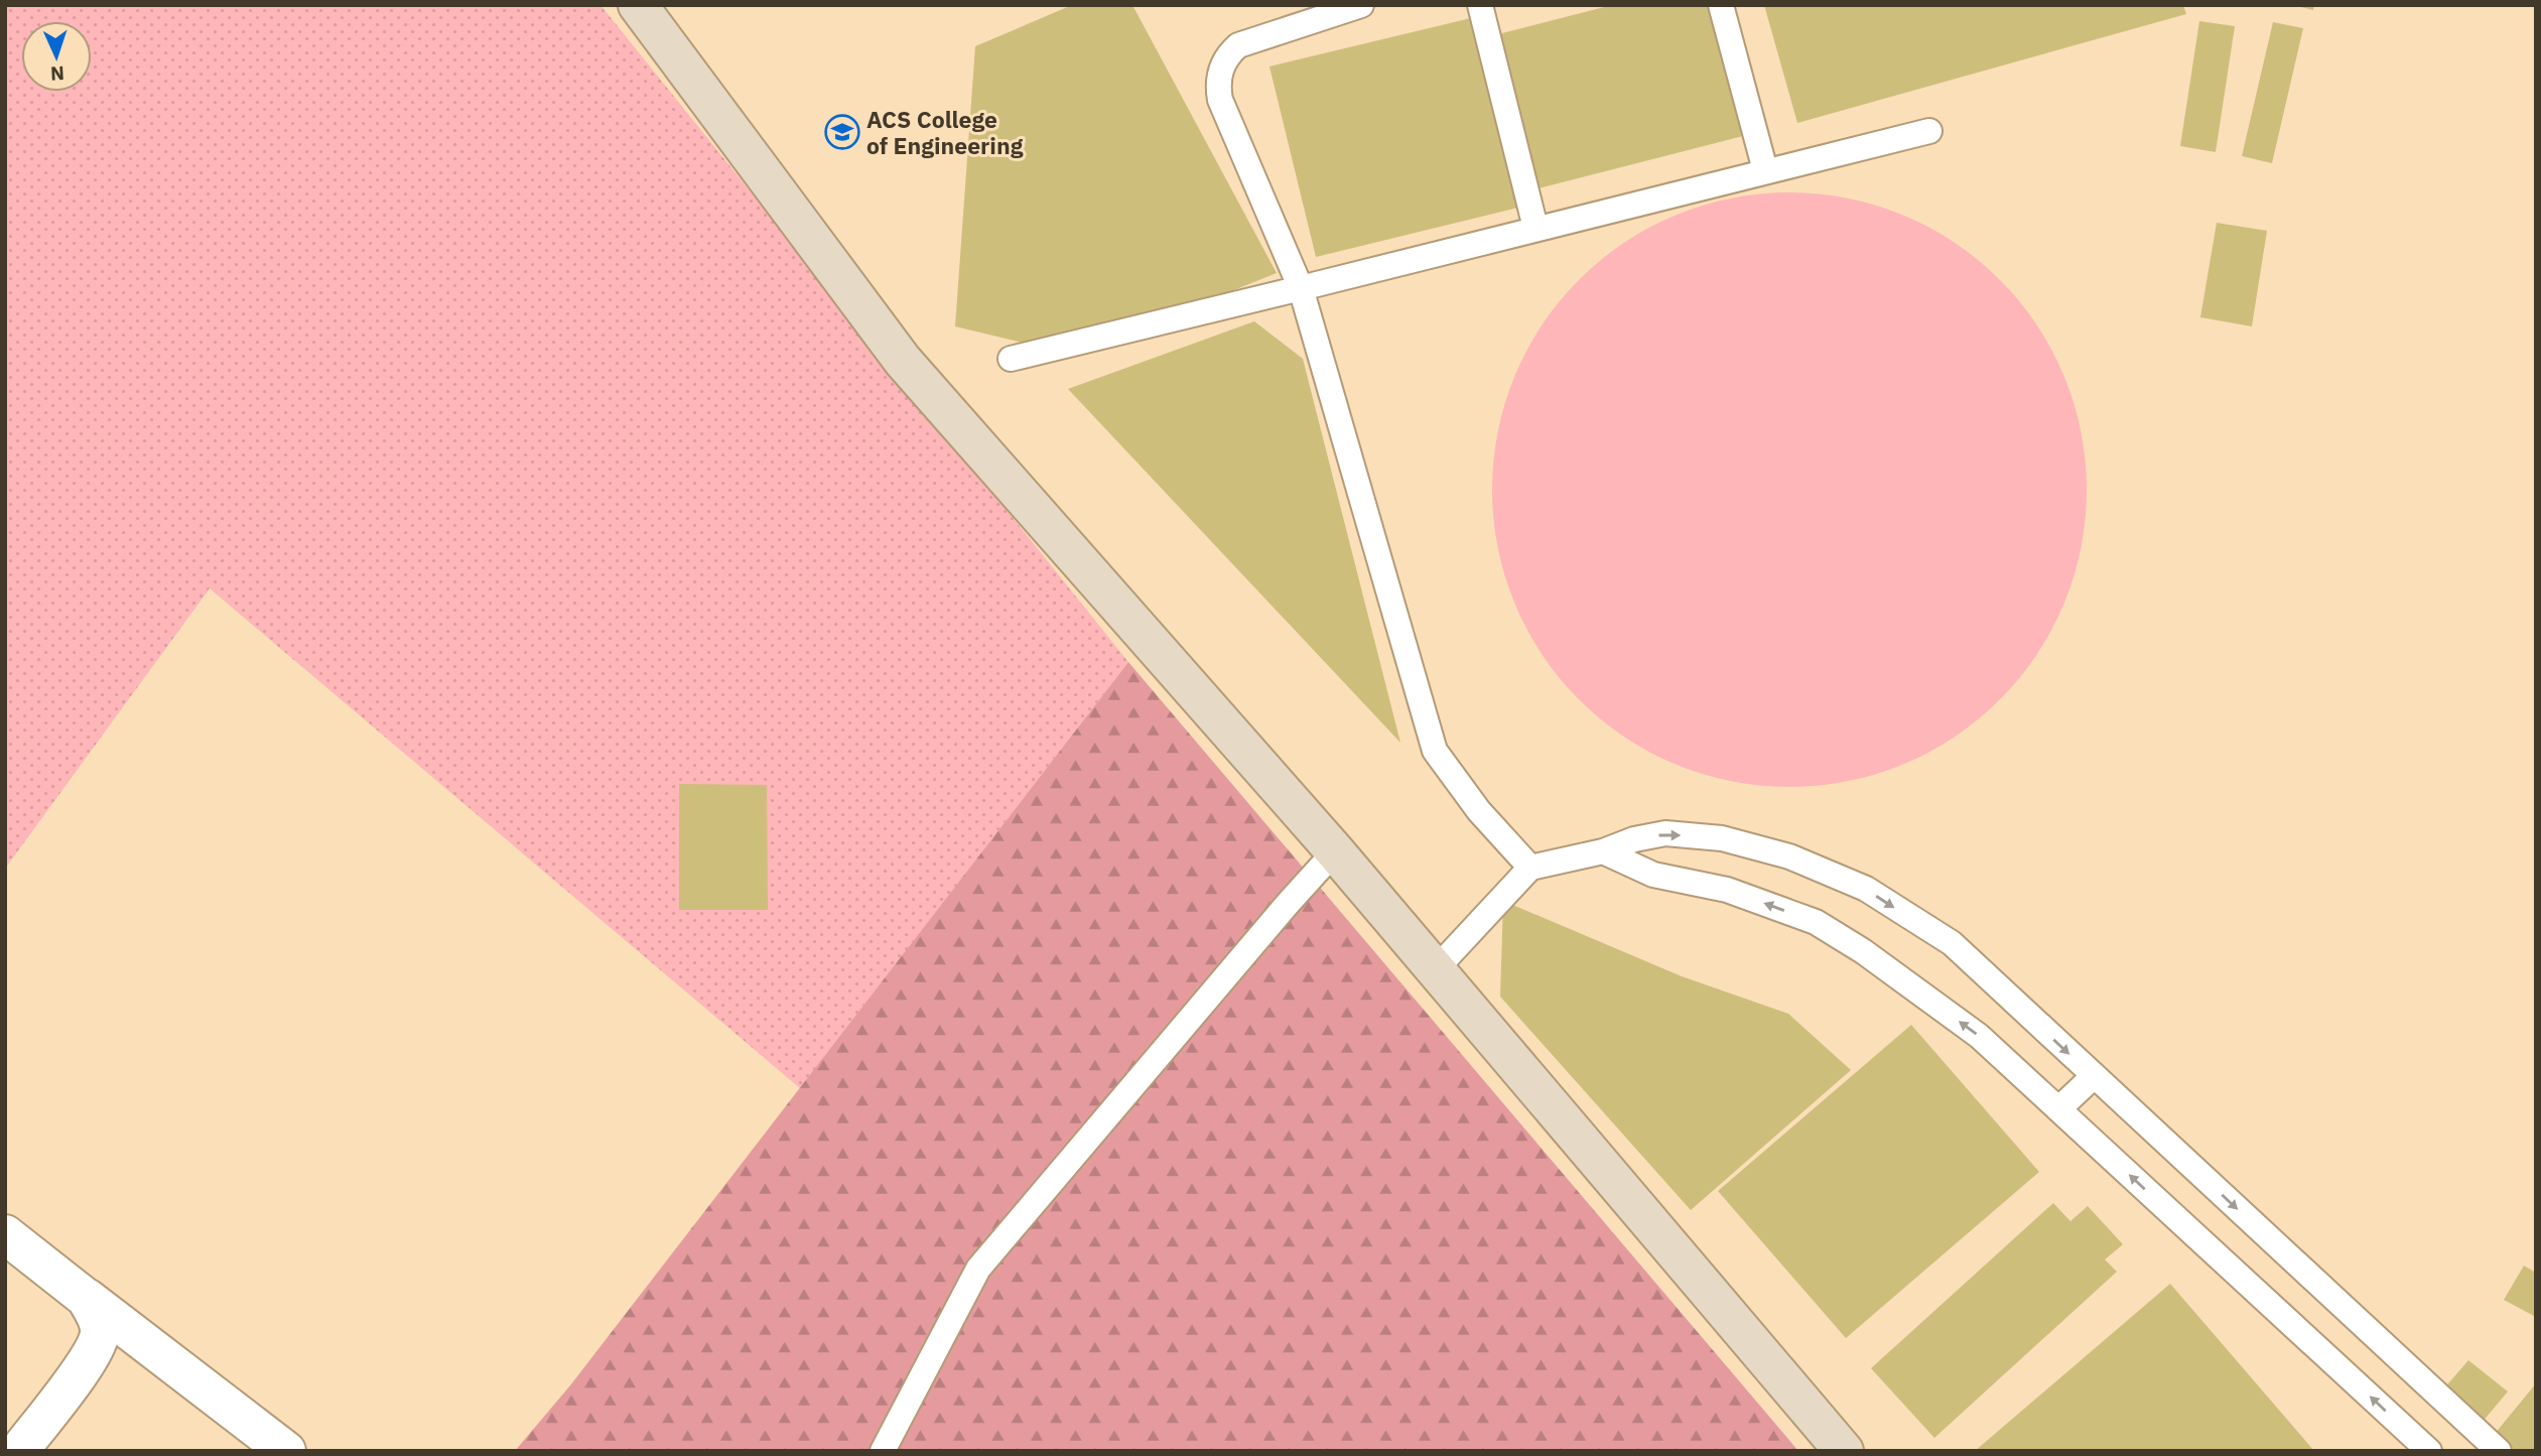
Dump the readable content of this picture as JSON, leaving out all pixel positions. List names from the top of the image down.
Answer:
{
  "places": {
    "school or university": ["ACS College of Engineering"]
  },
  "north": "bottom"
}
